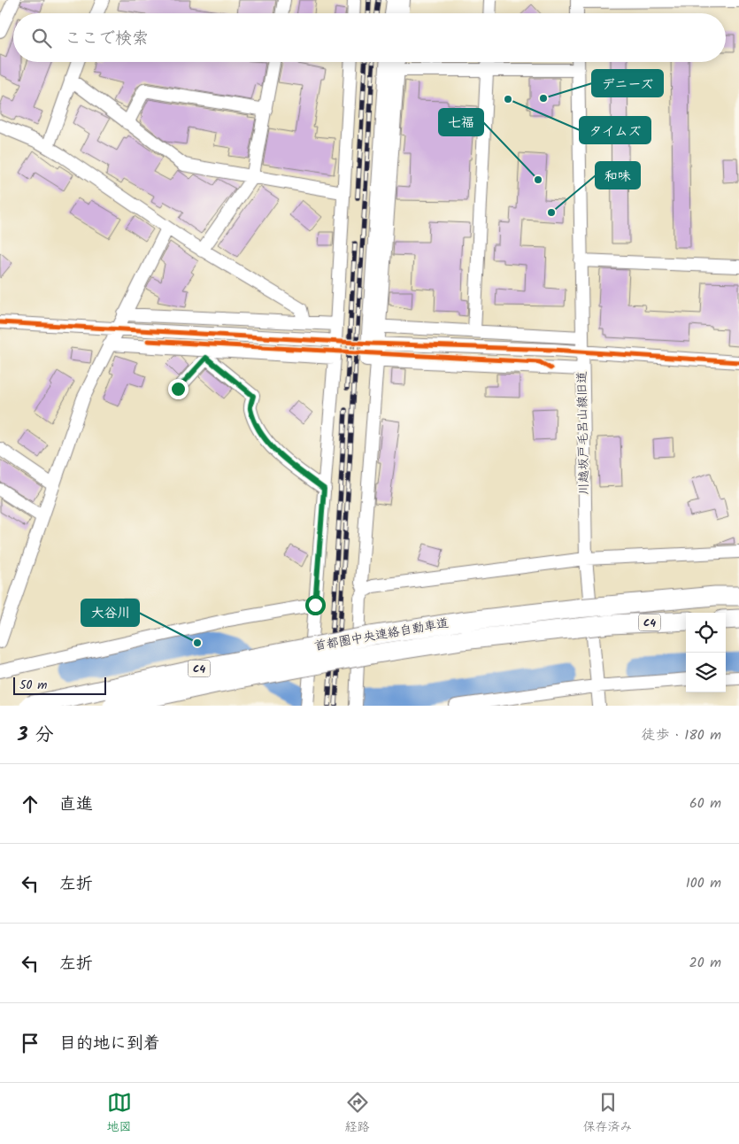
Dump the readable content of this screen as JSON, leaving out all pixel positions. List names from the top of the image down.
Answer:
{
  "streets": {
    "highway": ["C4", "首都圏中央連絡自動車道"],
    "street": ["川越坂戸毛呂山線旧道"]
  },
  "places": [
    "デニーズ",
    "タイムズ",
    "七福",
    "和味",
    "大谷川"
  ],
  "scale_bar": "50 m",
  "page": {
    "search": "ここで検索",
    "scale": "50 m",
    "heading": ["3 分", "徒歩 · 180 m"],
    "list": [
      ["直進", "60 m"],
      ["左折", "100 m"],
      ["左折", "20 m"],
      "目的地に到着"
    ],
    "nav": ["地図", "経路", "保存済み"]
  }
}
